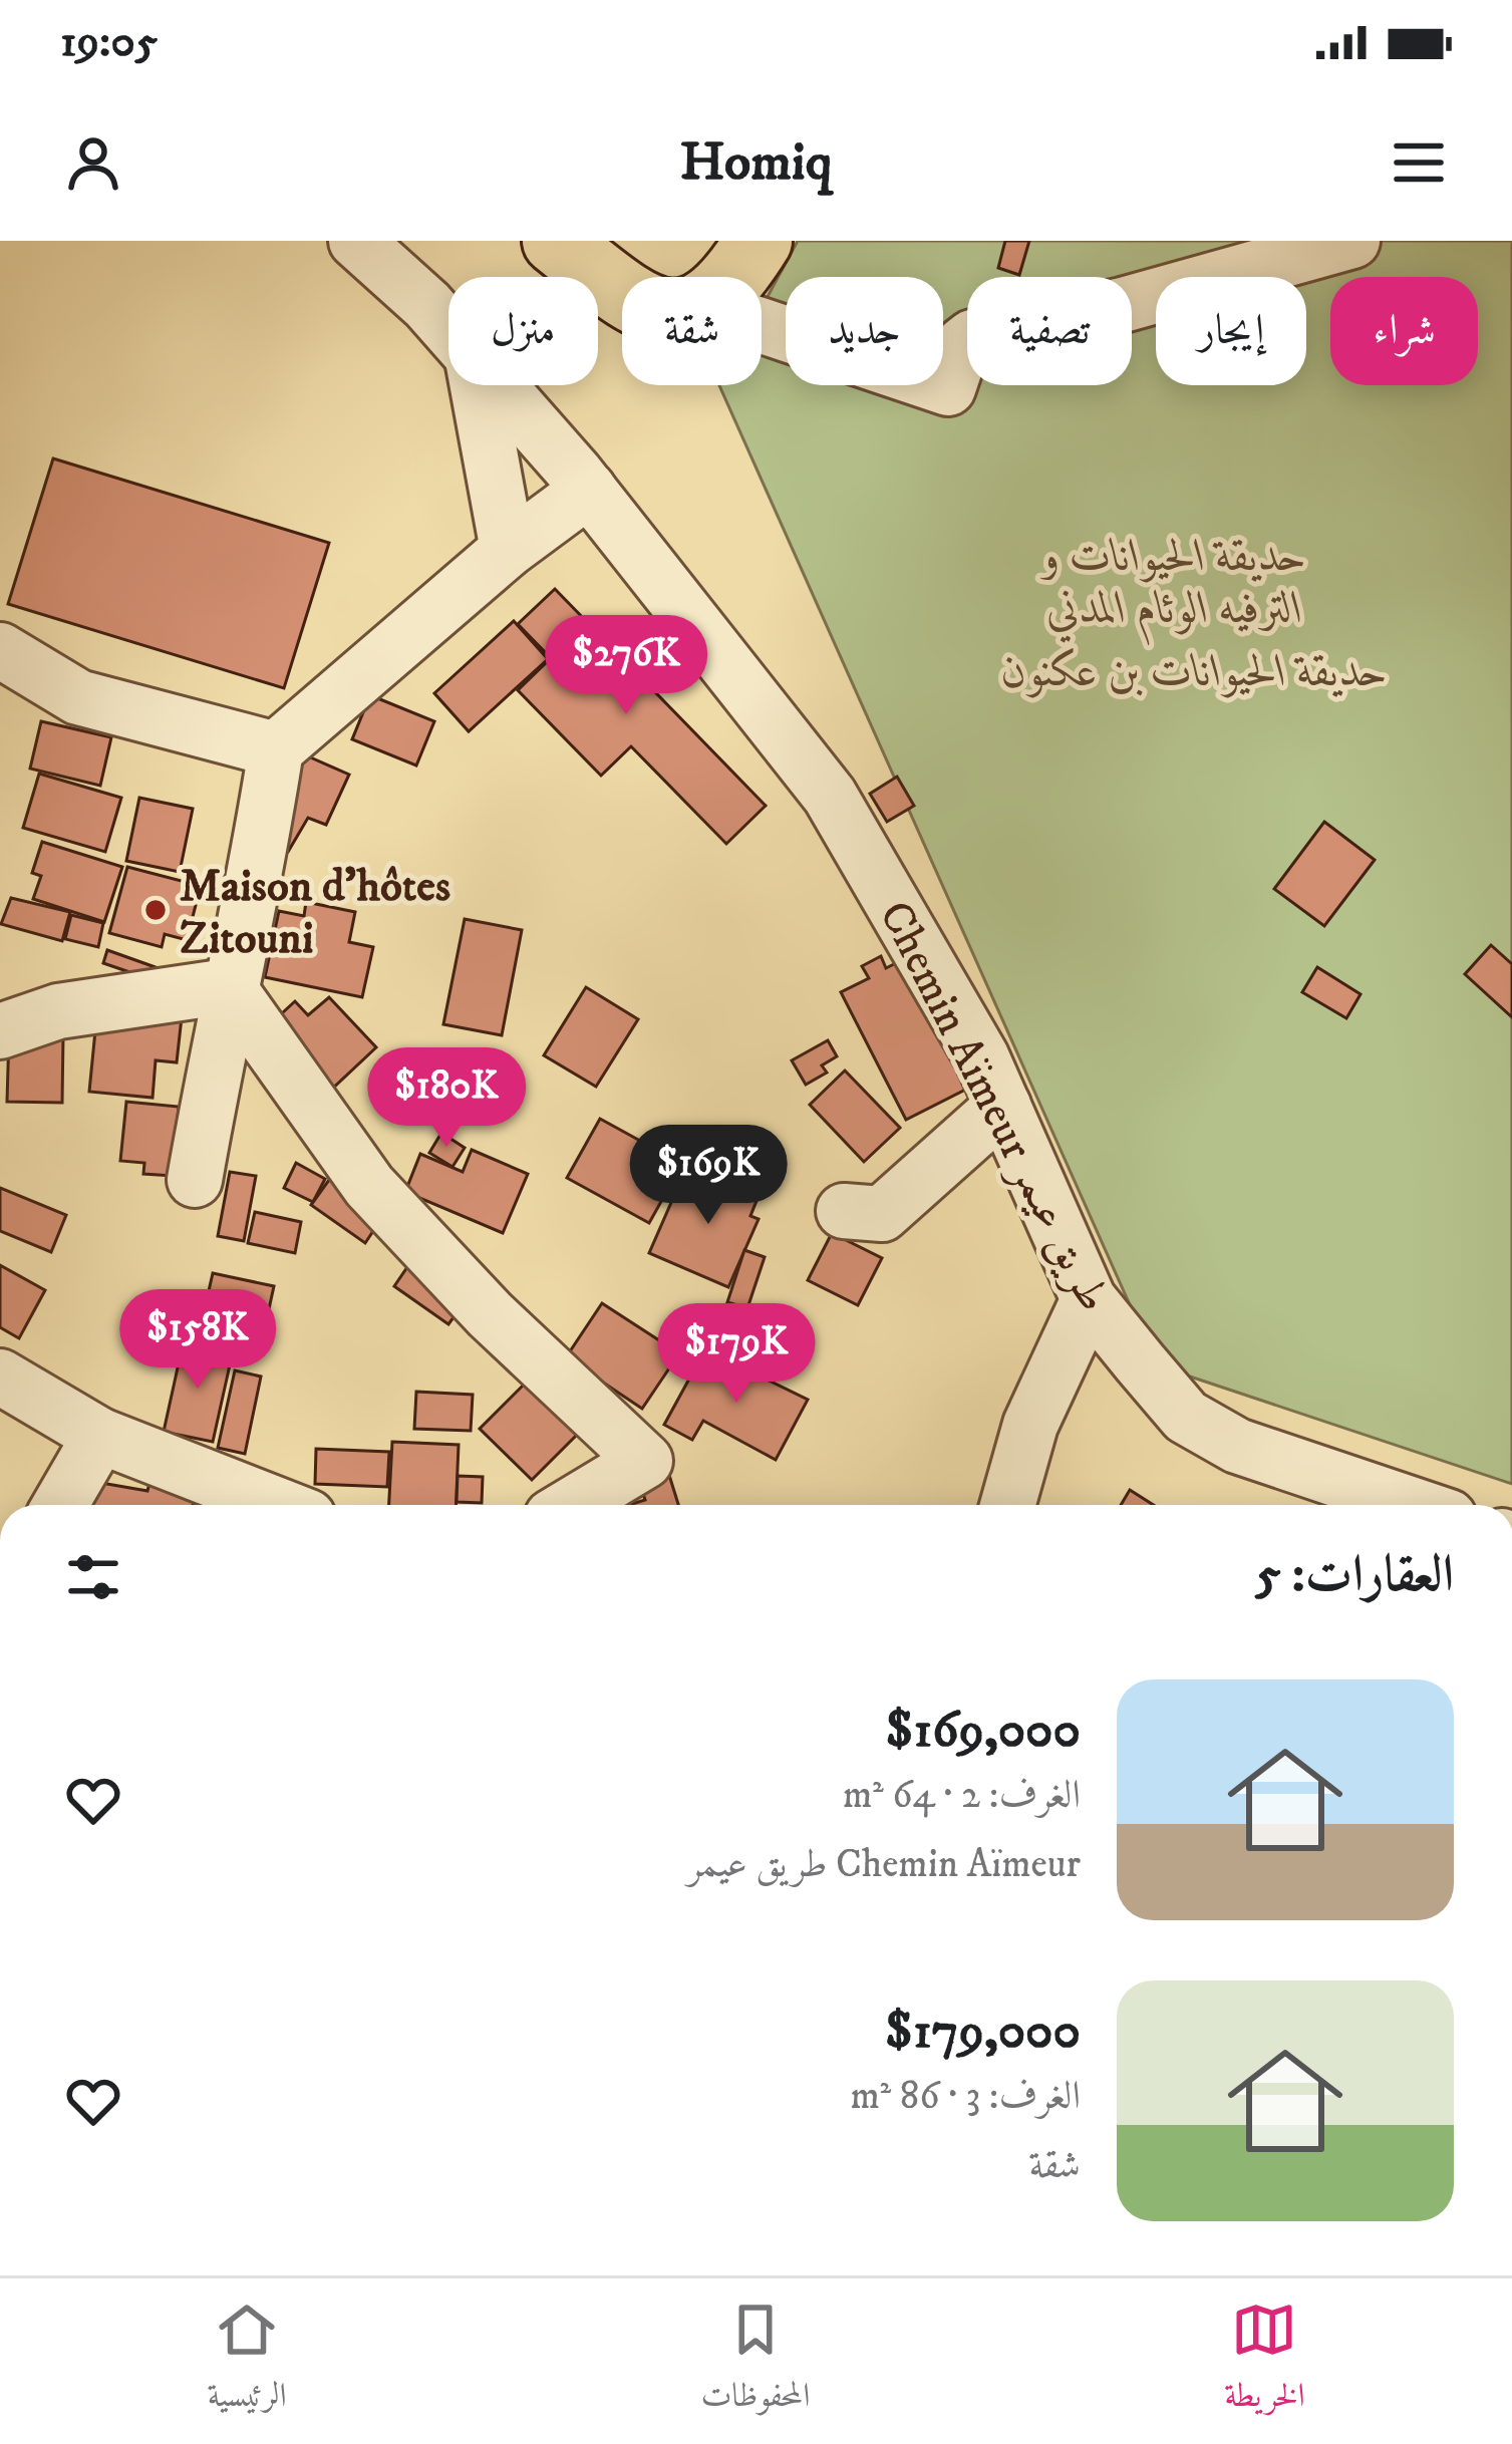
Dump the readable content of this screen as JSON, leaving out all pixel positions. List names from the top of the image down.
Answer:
{
  "streets": {
    "street": ["Chemin Aïmeur طريق عيمر"]
  },
  "parks": ["حديقة الحيوانات و الترفيه الوئام المدني", "حديقة الحيوانات بن عكنون"],
  "places": ["Maison d'hôtes Zitouni"],
  "page": {
    "status": "19:05",
    "header": "Homiq",
    "chip": [
      "شراء",
      "إيجار",
      "تصفية",
      "جديد",
      "شقة",
      "منزل"
    ],
    "price": [
      "$276K",
      "$180K",
      "$169K",
      "$158K",
      "$179K"
    ],
    "heading": "العقارات: 5",
    "list": [
      {
        "name": "$169,000",
        "note": "الغرف: 2 · 64 m² · Chemin Aïmeur طريق عيمر"
      },
      {
        "name": "$179,000",
        "note": "الغرف: 3 · 86 m² · شقة"
      }
    ],
    "tabs": ["الخريطة", "المحفوظات", "الرئيسية"]
  }
}
